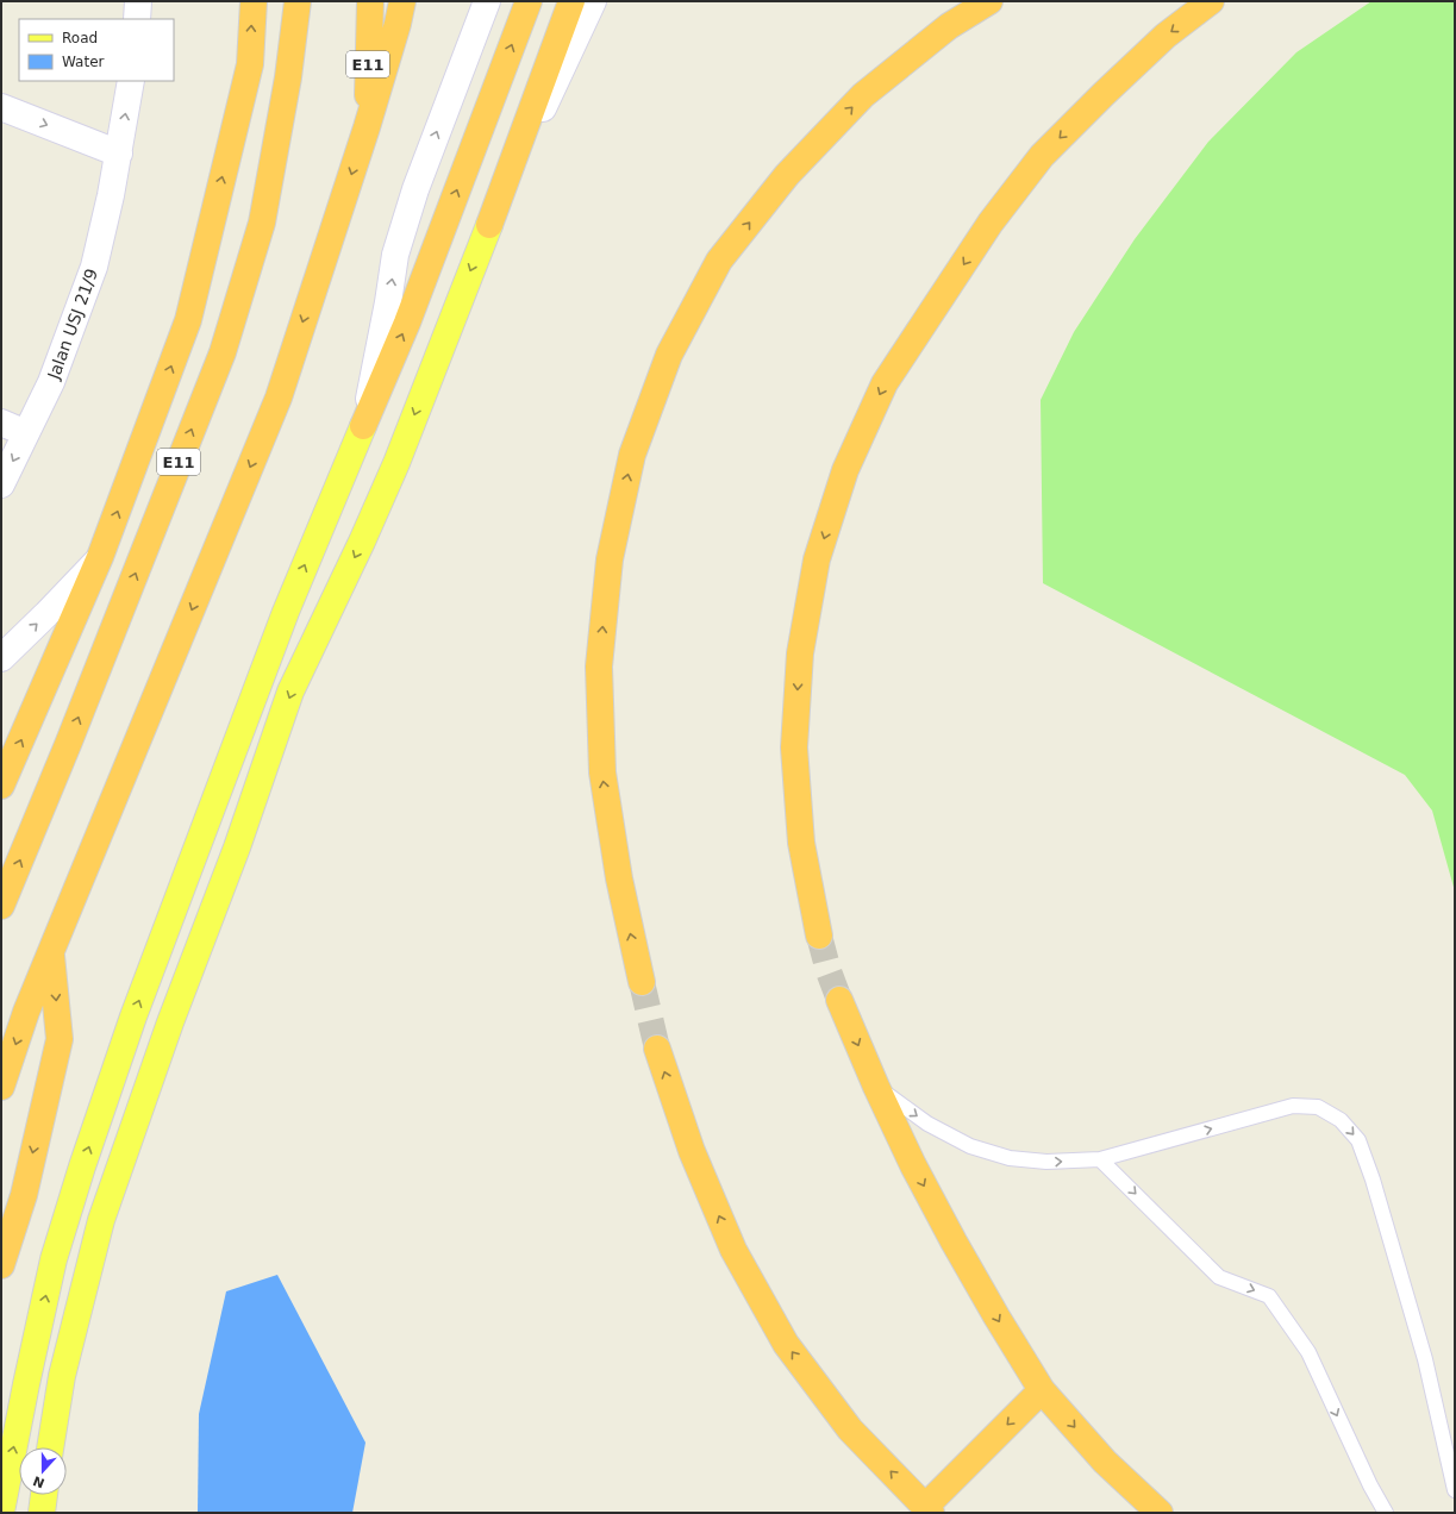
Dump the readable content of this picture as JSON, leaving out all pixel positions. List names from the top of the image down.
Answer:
{
  "streets": {
    "highway": ["E11"],
    "street": ["Jalan USJ 21/9"]
  },
  "legend": ["Road", "Water"],
  "north": "bottom"
}
